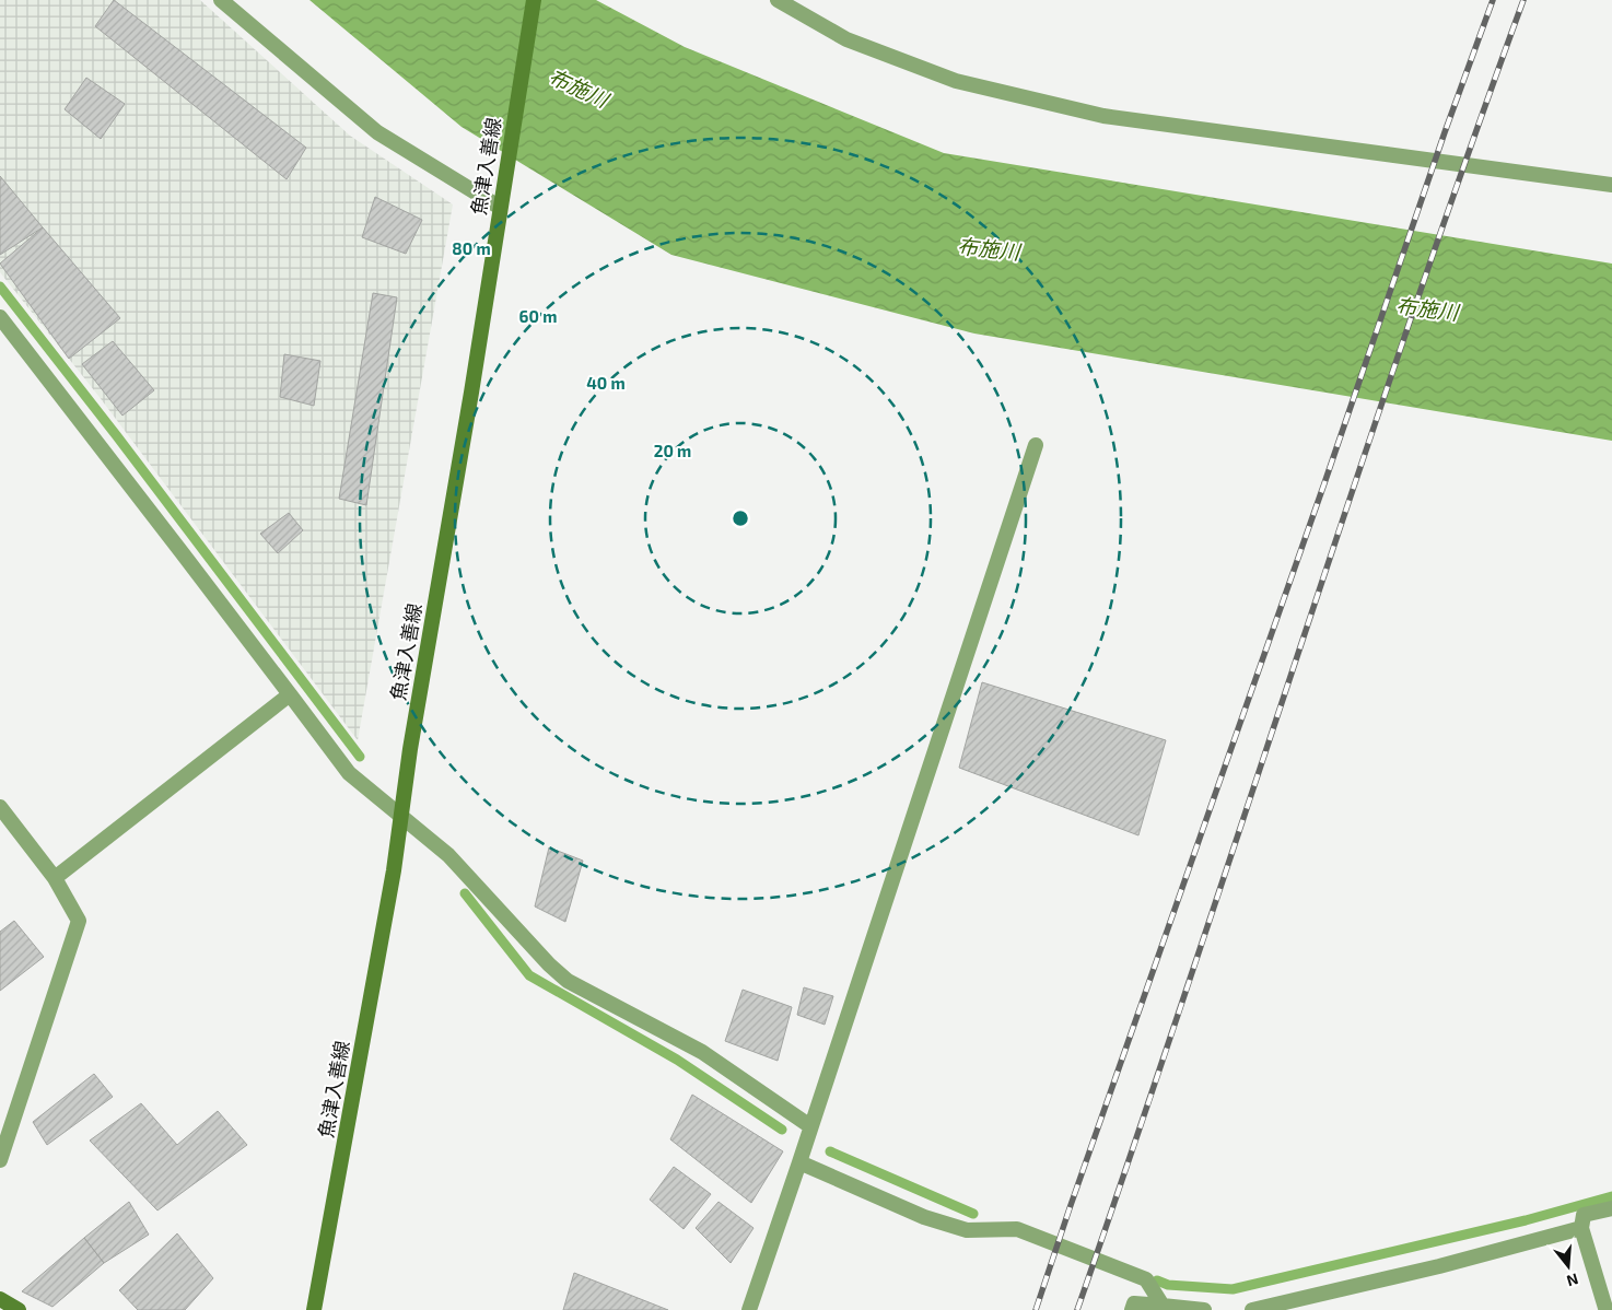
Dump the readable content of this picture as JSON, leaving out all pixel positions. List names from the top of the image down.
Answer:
{
  "streets": {
    "main road": ["魚津入善線"]
  },
  "water": ["布施川"],
  "north": "bottom",
  "rings": [
    "80 m",
    "60 m",
    "40 m",
    "20 m"
  ]
}
